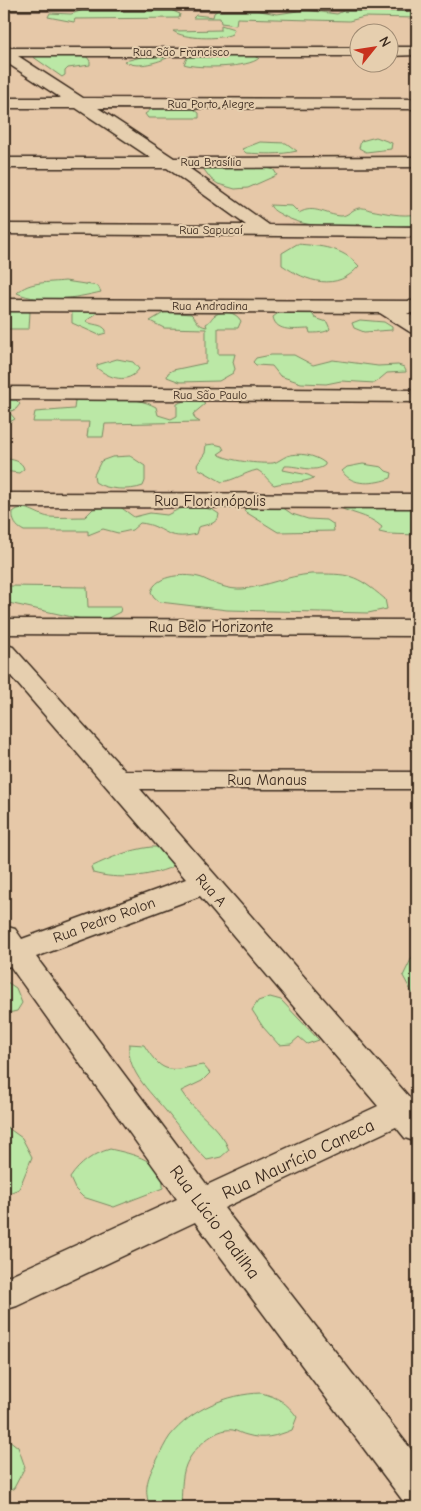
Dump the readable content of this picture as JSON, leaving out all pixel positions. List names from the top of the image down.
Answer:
{
  "streets": {
    "street": [
      "Rua São Francisco",
      "Rua Porto Alegre",
      "Rua Brasília",
      "Rua Sapucaí",
      "Rua Andradina",
      "Rua São Paulo",
      "Rua Florianópolis",
      "Rua Belo Horizonte",
      "Rua Manaus",
      "Rua A",
      "Rua Pedro Rolon",
      "Rua Maurício Caneca",
      "Rua Lúcio Padilha"
    ]
  },
  "crossings": [
    ["Rua Manaus", "Rua A"],
    ["Rua A", "Rua Pedro Rolon"],
    ["Rua A", "Rua Maurício Caneca"],
    ["Rua Pedro Rolon", "Rua Lúcio Padilha"],
    ["Rua Maurício Caneca", "Rua Lúcio Padilha"]
  ],
  "north": "top right"
}
